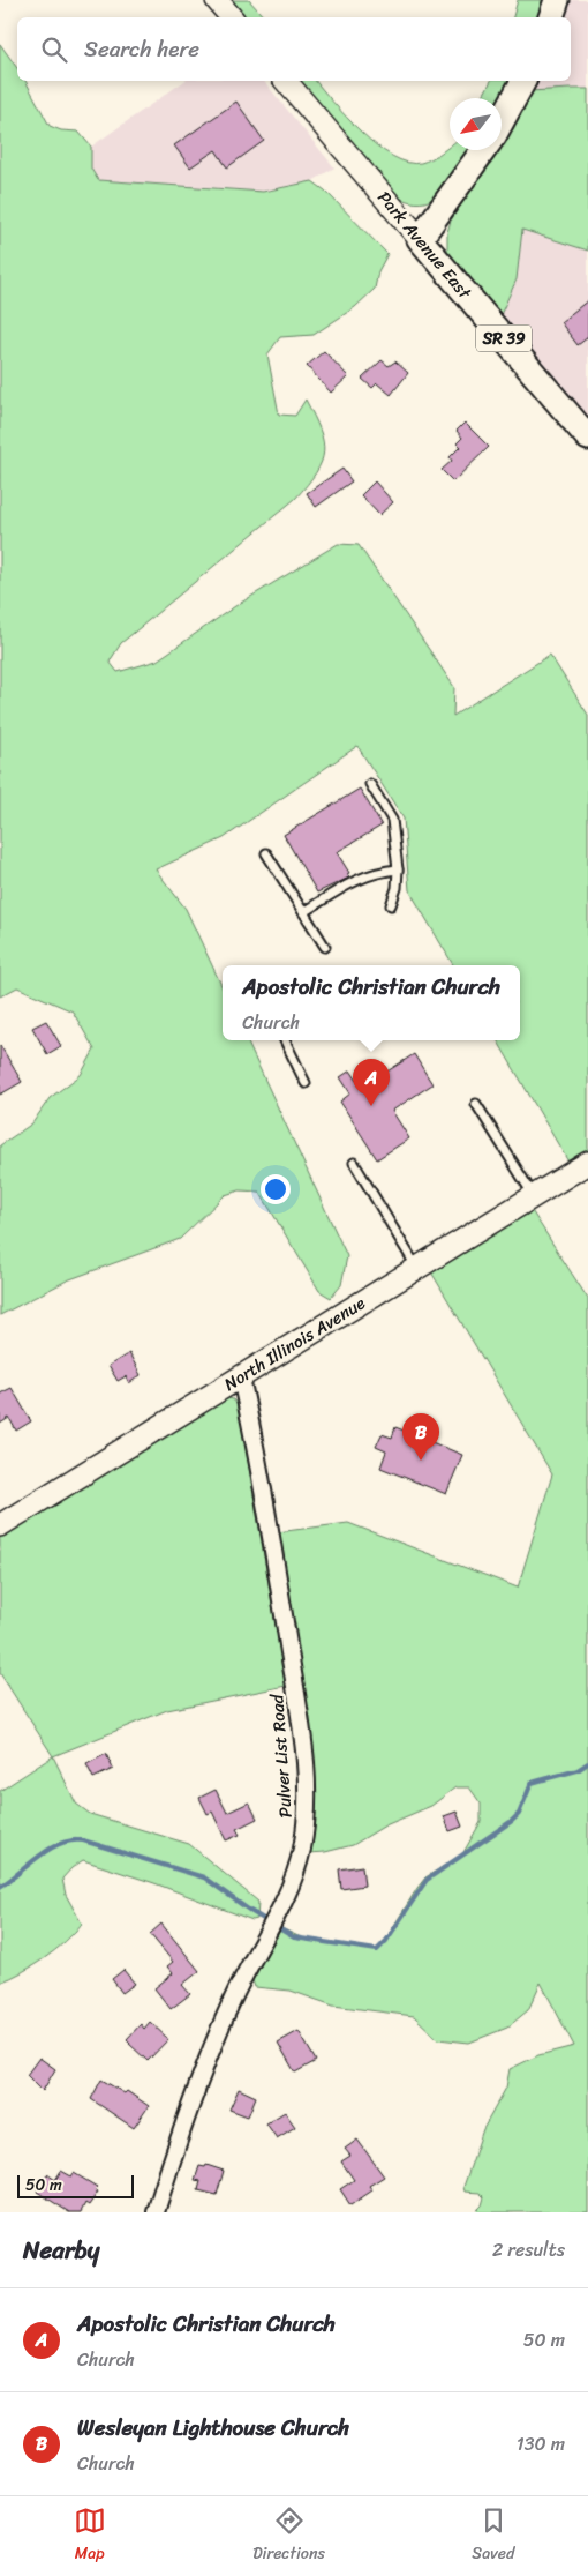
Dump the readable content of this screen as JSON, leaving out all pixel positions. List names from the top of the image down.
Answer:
{
  "streets": {
    "main road": ["Park Avenue East", "SR 39"],
    "street": ["North Illinois Avenue", "Pulver List Road"]
  },
  "crossings": [
    ["North Illinois Avenue", "Pulver List Road"]
  ],
  "scale_bar": "50 m",
  "north": "bottom left",
  "page": {
    "search": "Search here",
    "popup": ["Apostolic Christian Church", "Church"],
    "pins": ["A", "B"],
    "scale": "50 m",
    "heading": ["Nearby", "2 results"],
    "list": [
      {
        "mark": "A",
        "name": "Apostolic Christian Church",
        "note": "Church",
        "value": "50 m"
      },
      {
        "mark": "B",
        "name": "Wesleyan Lighthouse Church",
        "note": "Church",
        "value": "130 m"
      }
    ],
    "nav": ["Map", "Directions", "Saved"]
  }
}
